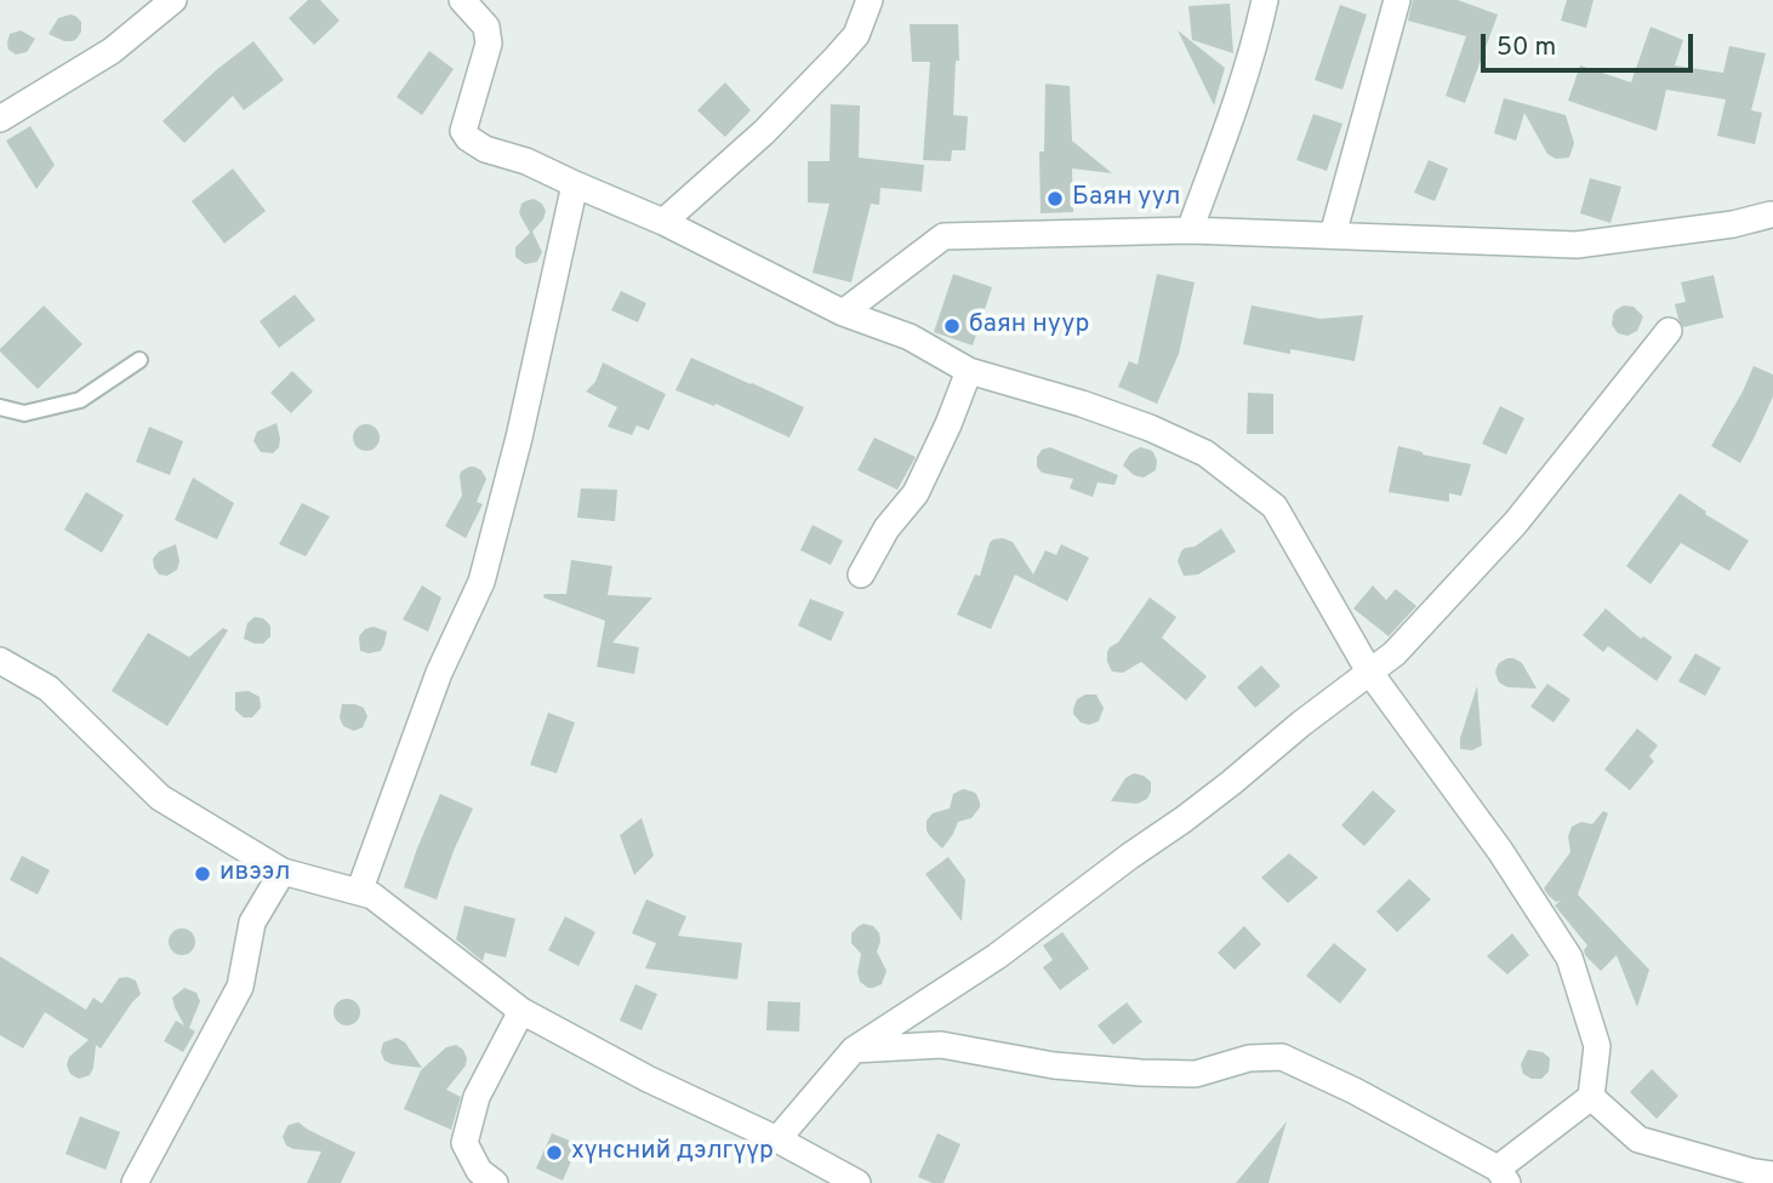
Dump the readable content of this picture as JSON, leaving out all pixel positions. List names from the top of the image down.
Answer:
{
  "places": [
    "Баян уул",
    "баян нуур",
    "ивээл",
    "хүнсний дэлгүүр"
  ],
  "scale_bar": "50 m"
}
